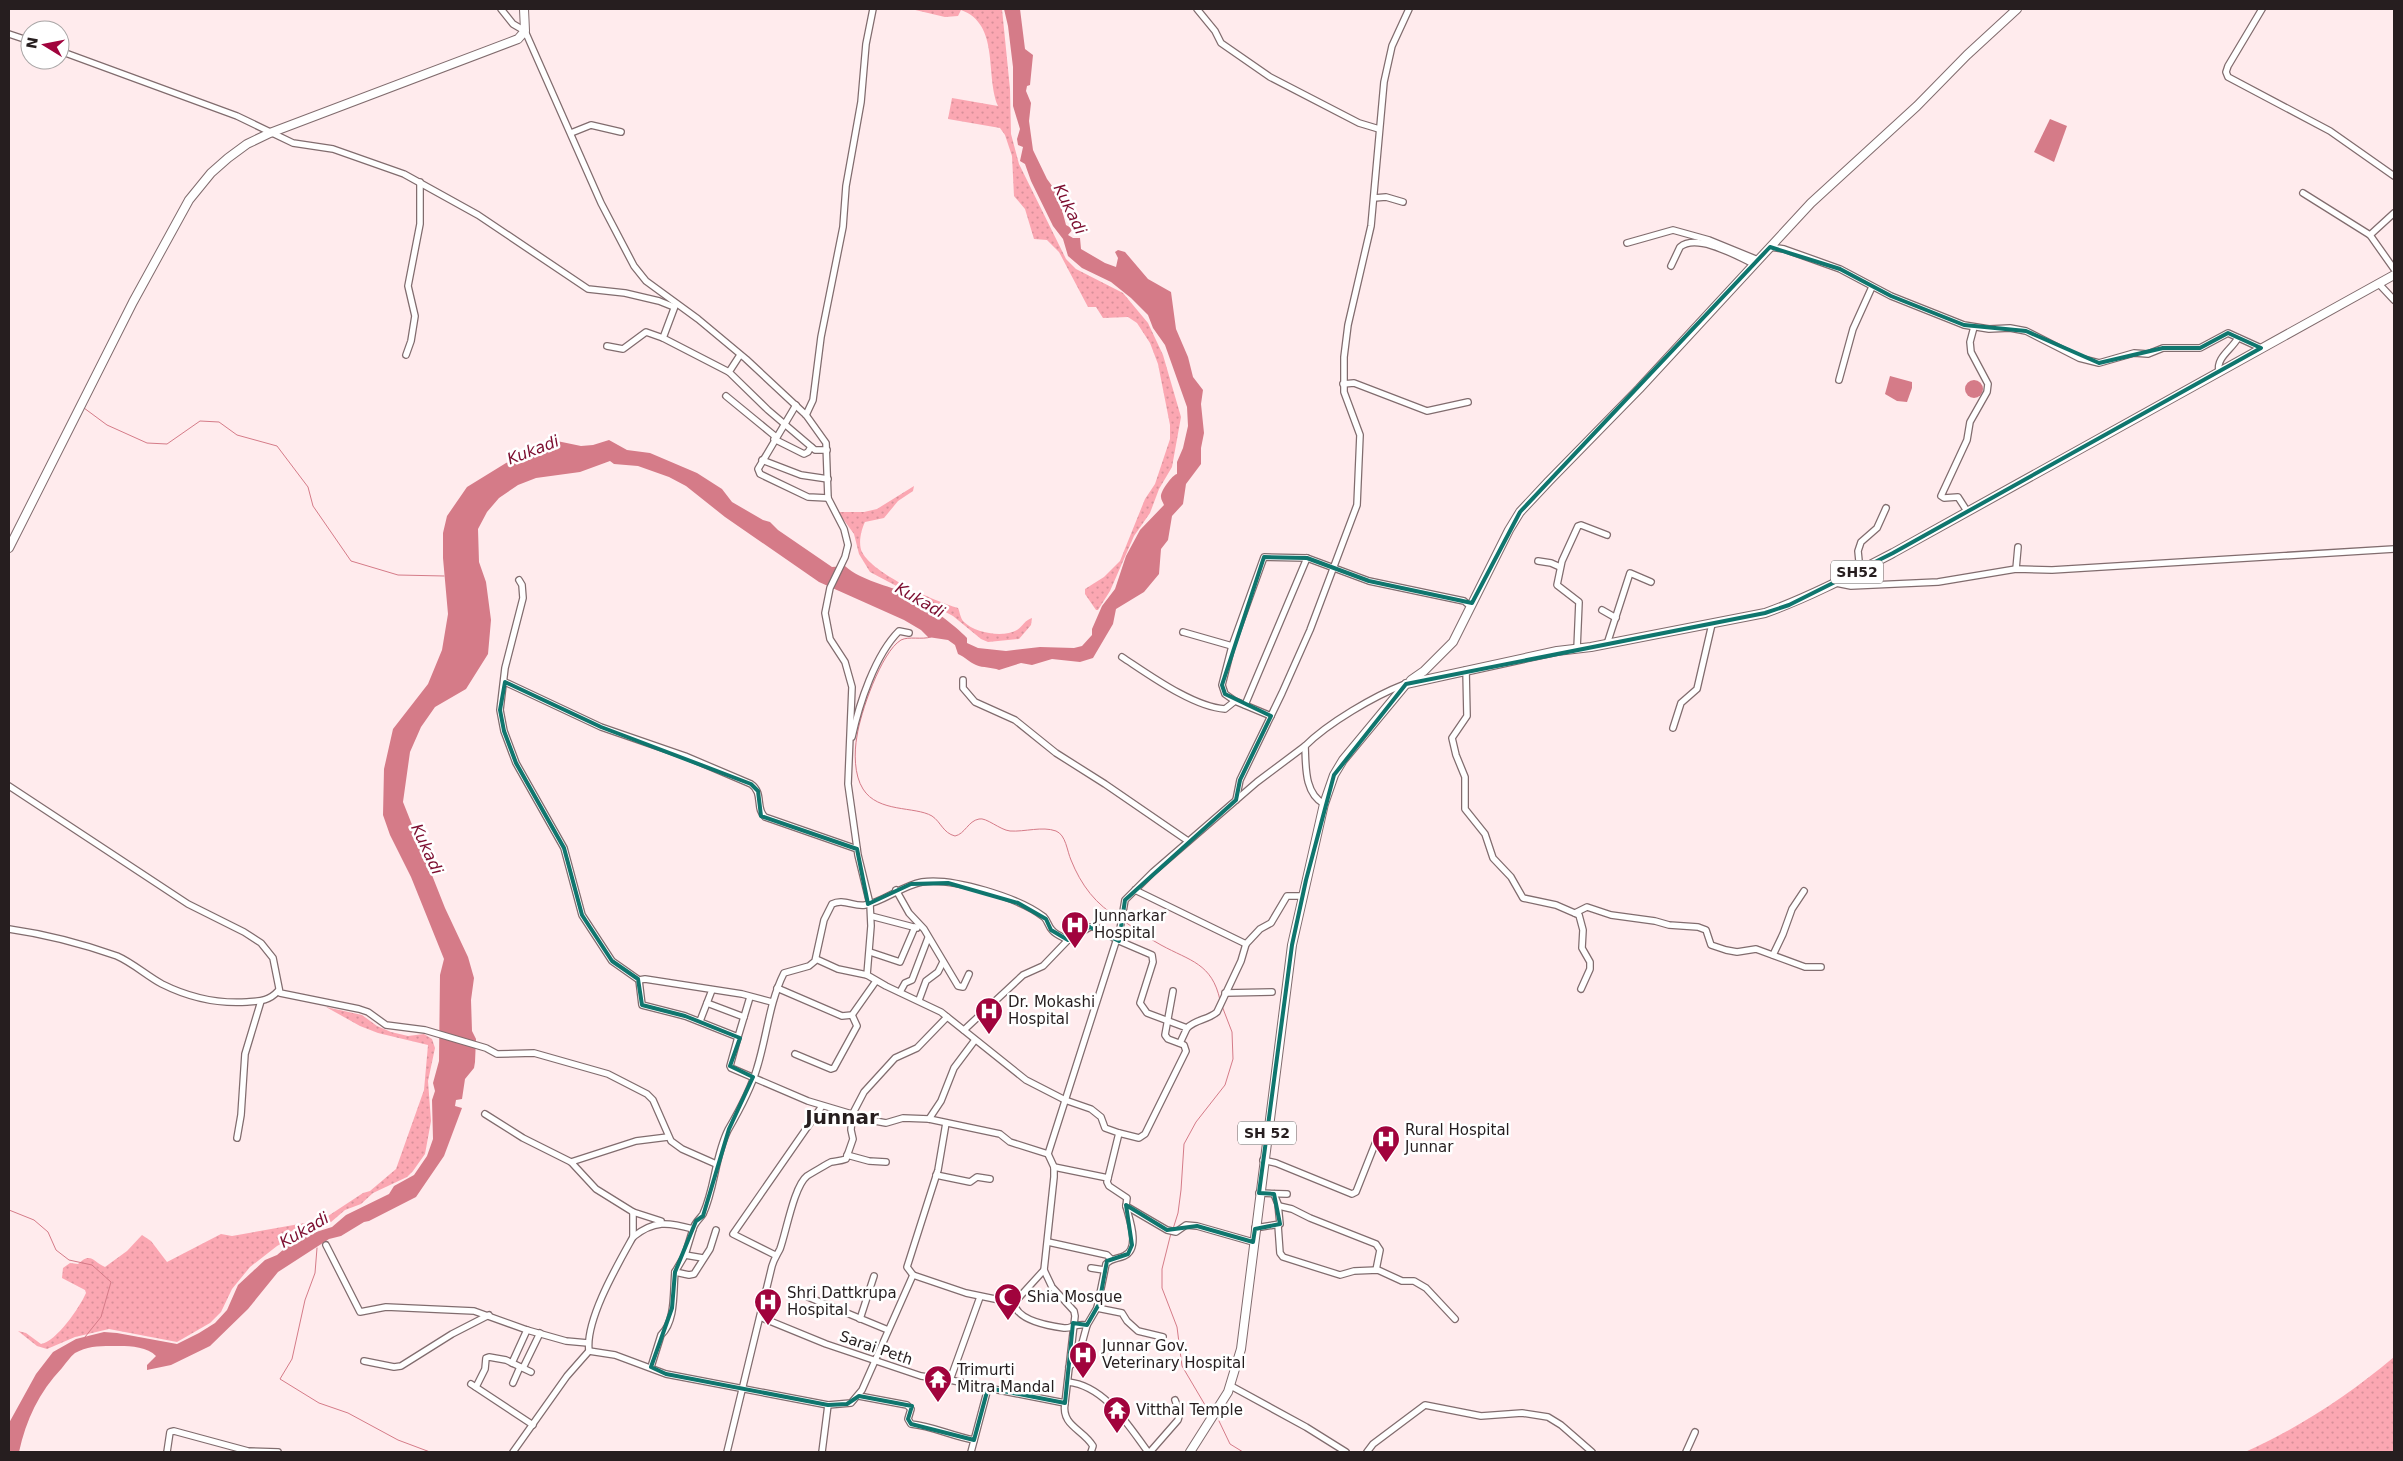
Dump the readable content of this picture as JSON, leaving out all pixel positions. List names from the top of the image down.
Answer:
{
  "streets": {
    "main road": ["SH52", "SH 52"],
    "street": ["Sarai Peth"]
  },
  "districts": ["Junnar"],
  "water": ["Kukadi"],
  "places": {
    "hospital": [
      "Junnarkar Hospital",
      "Dr. Mokashi Hospital",
      "Rural Hospital Junnar",
      "Shri Dattkrupa Hospital",
      "Junnar Gov. Veterinary Hospital"
    ],
    "mosque": ["Shia Mosque"],
    "temple": ["Trimurti Mitra Mandal", "Vitthal Temple"]
  },
  "north": "left"
}
